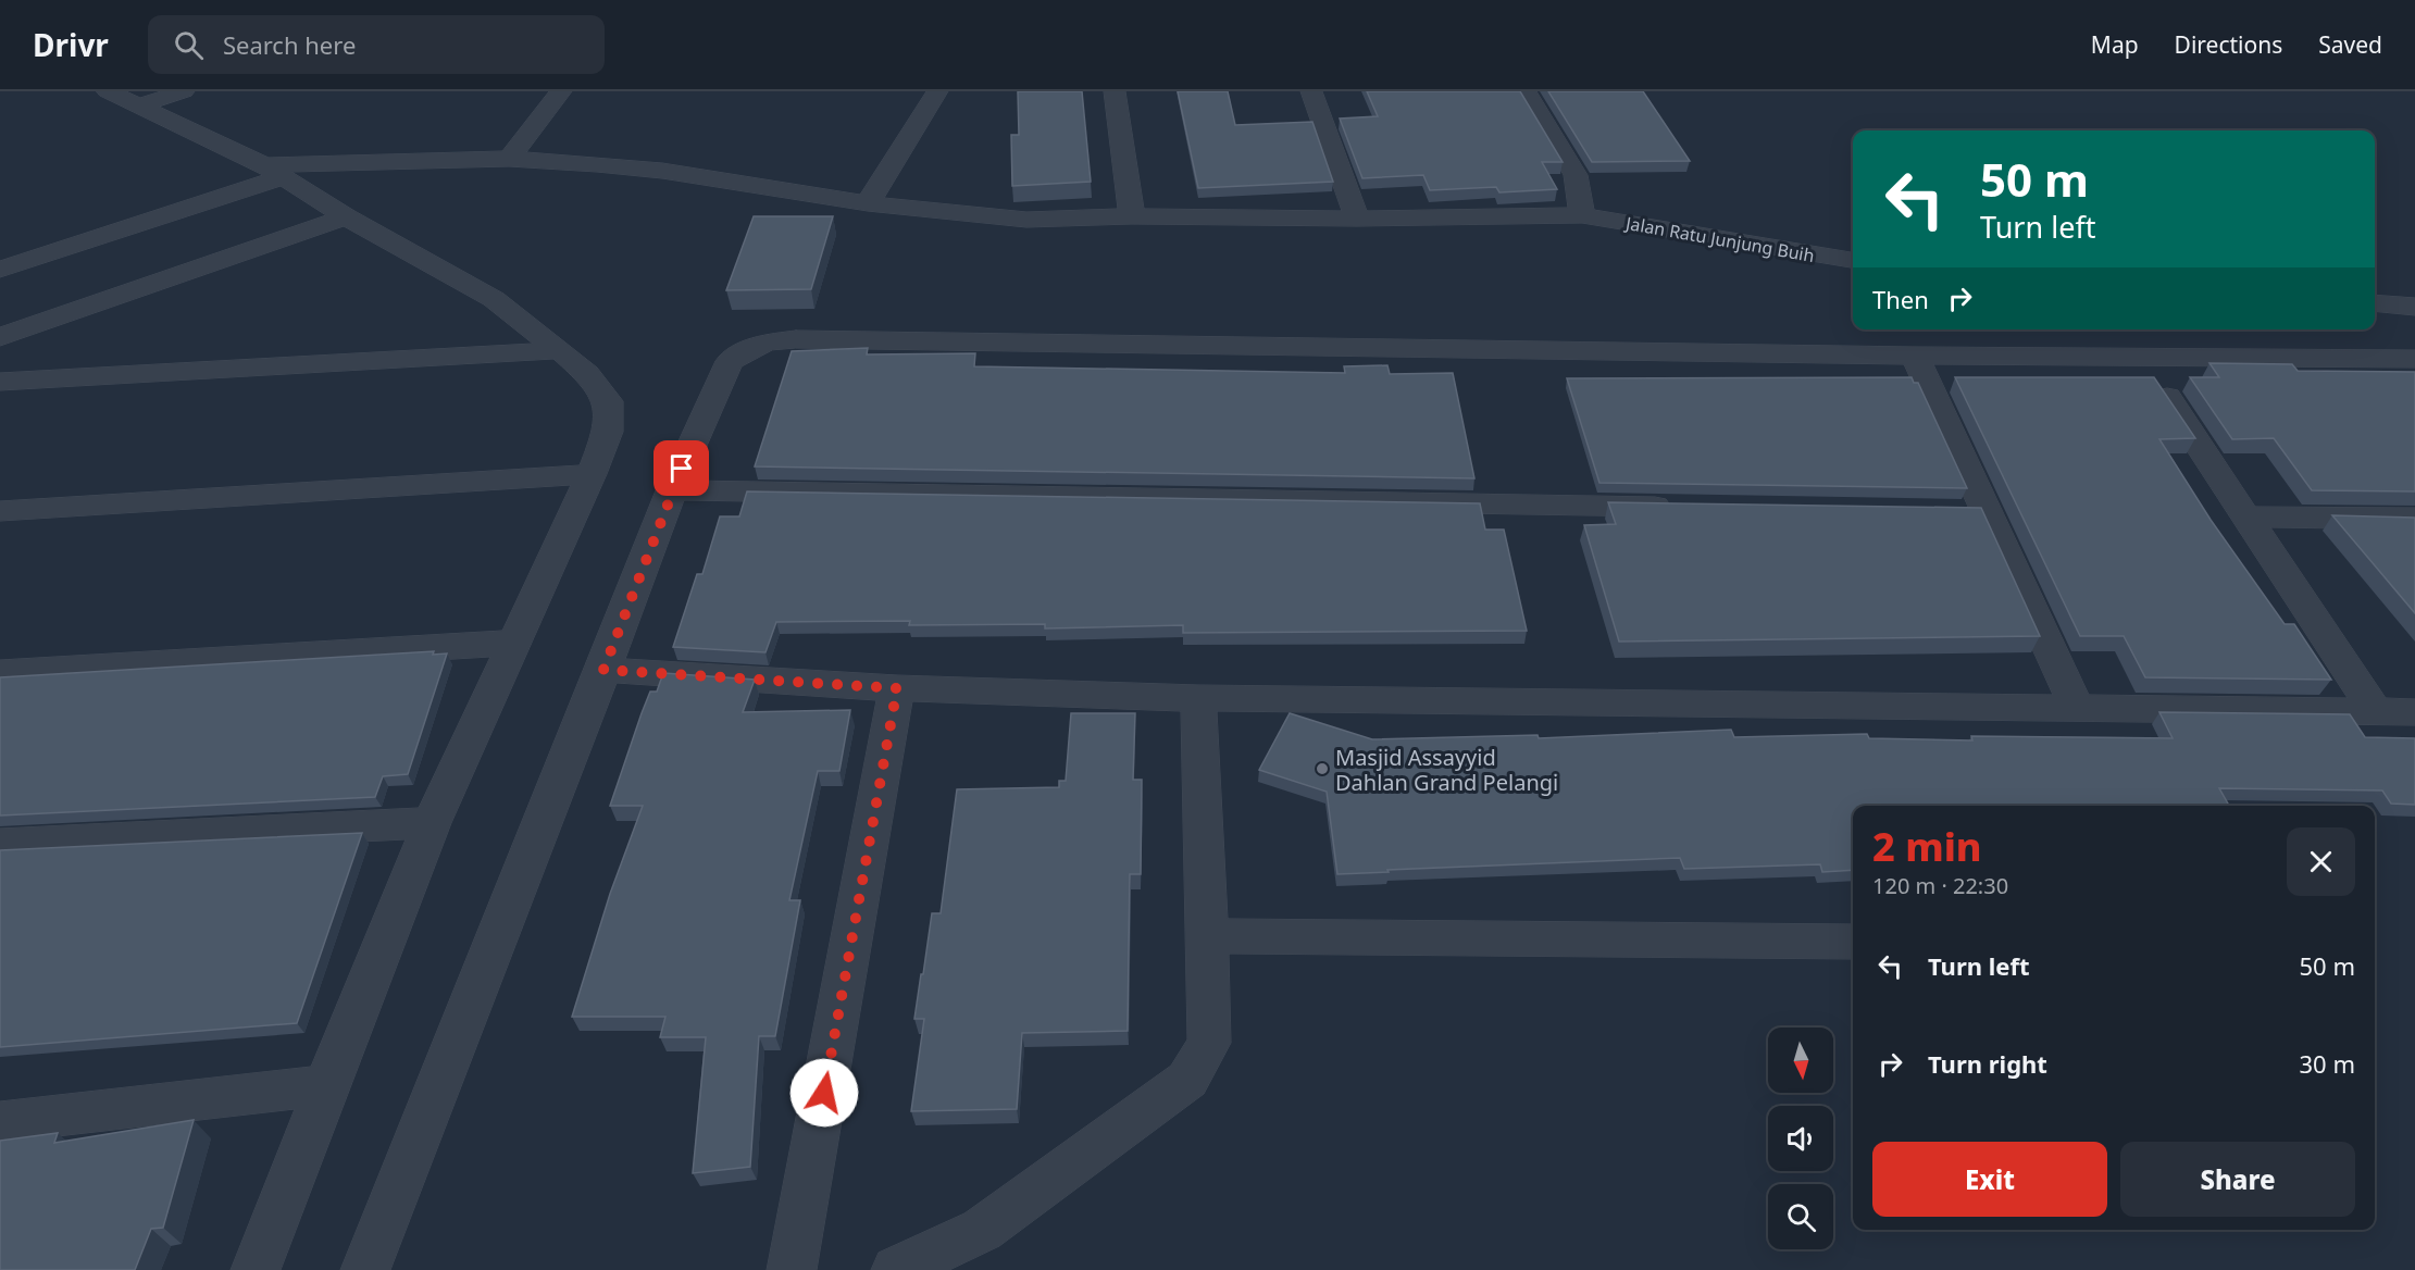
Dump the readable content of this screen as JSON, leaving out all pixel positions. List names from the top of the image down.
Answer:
{
  "streets": {
    "street": ["Jalan Ratu Junjung Buih"]
  },
  "places": ["Masjid Assayyid Dahlan Grand Pelangi"],
  "north": "bottom",
  "page": {
    "header": "Drivr",
    "search": "Search here",
    "nav": ["Map", "Directions", "Saved"],
    "turn": ["50 m", "Turn left"],
    "then": "Then",
    "heading": ["2 min", "120 m · 22:30"],
    "list": [
      {
        "name": "Turn left",
        "value": "50 m"
      },
      {
        "name": "Turn right",
        "value": "30 m"
      }
    ],
    "buttons": ["Exit", "Share"]
  }
}
